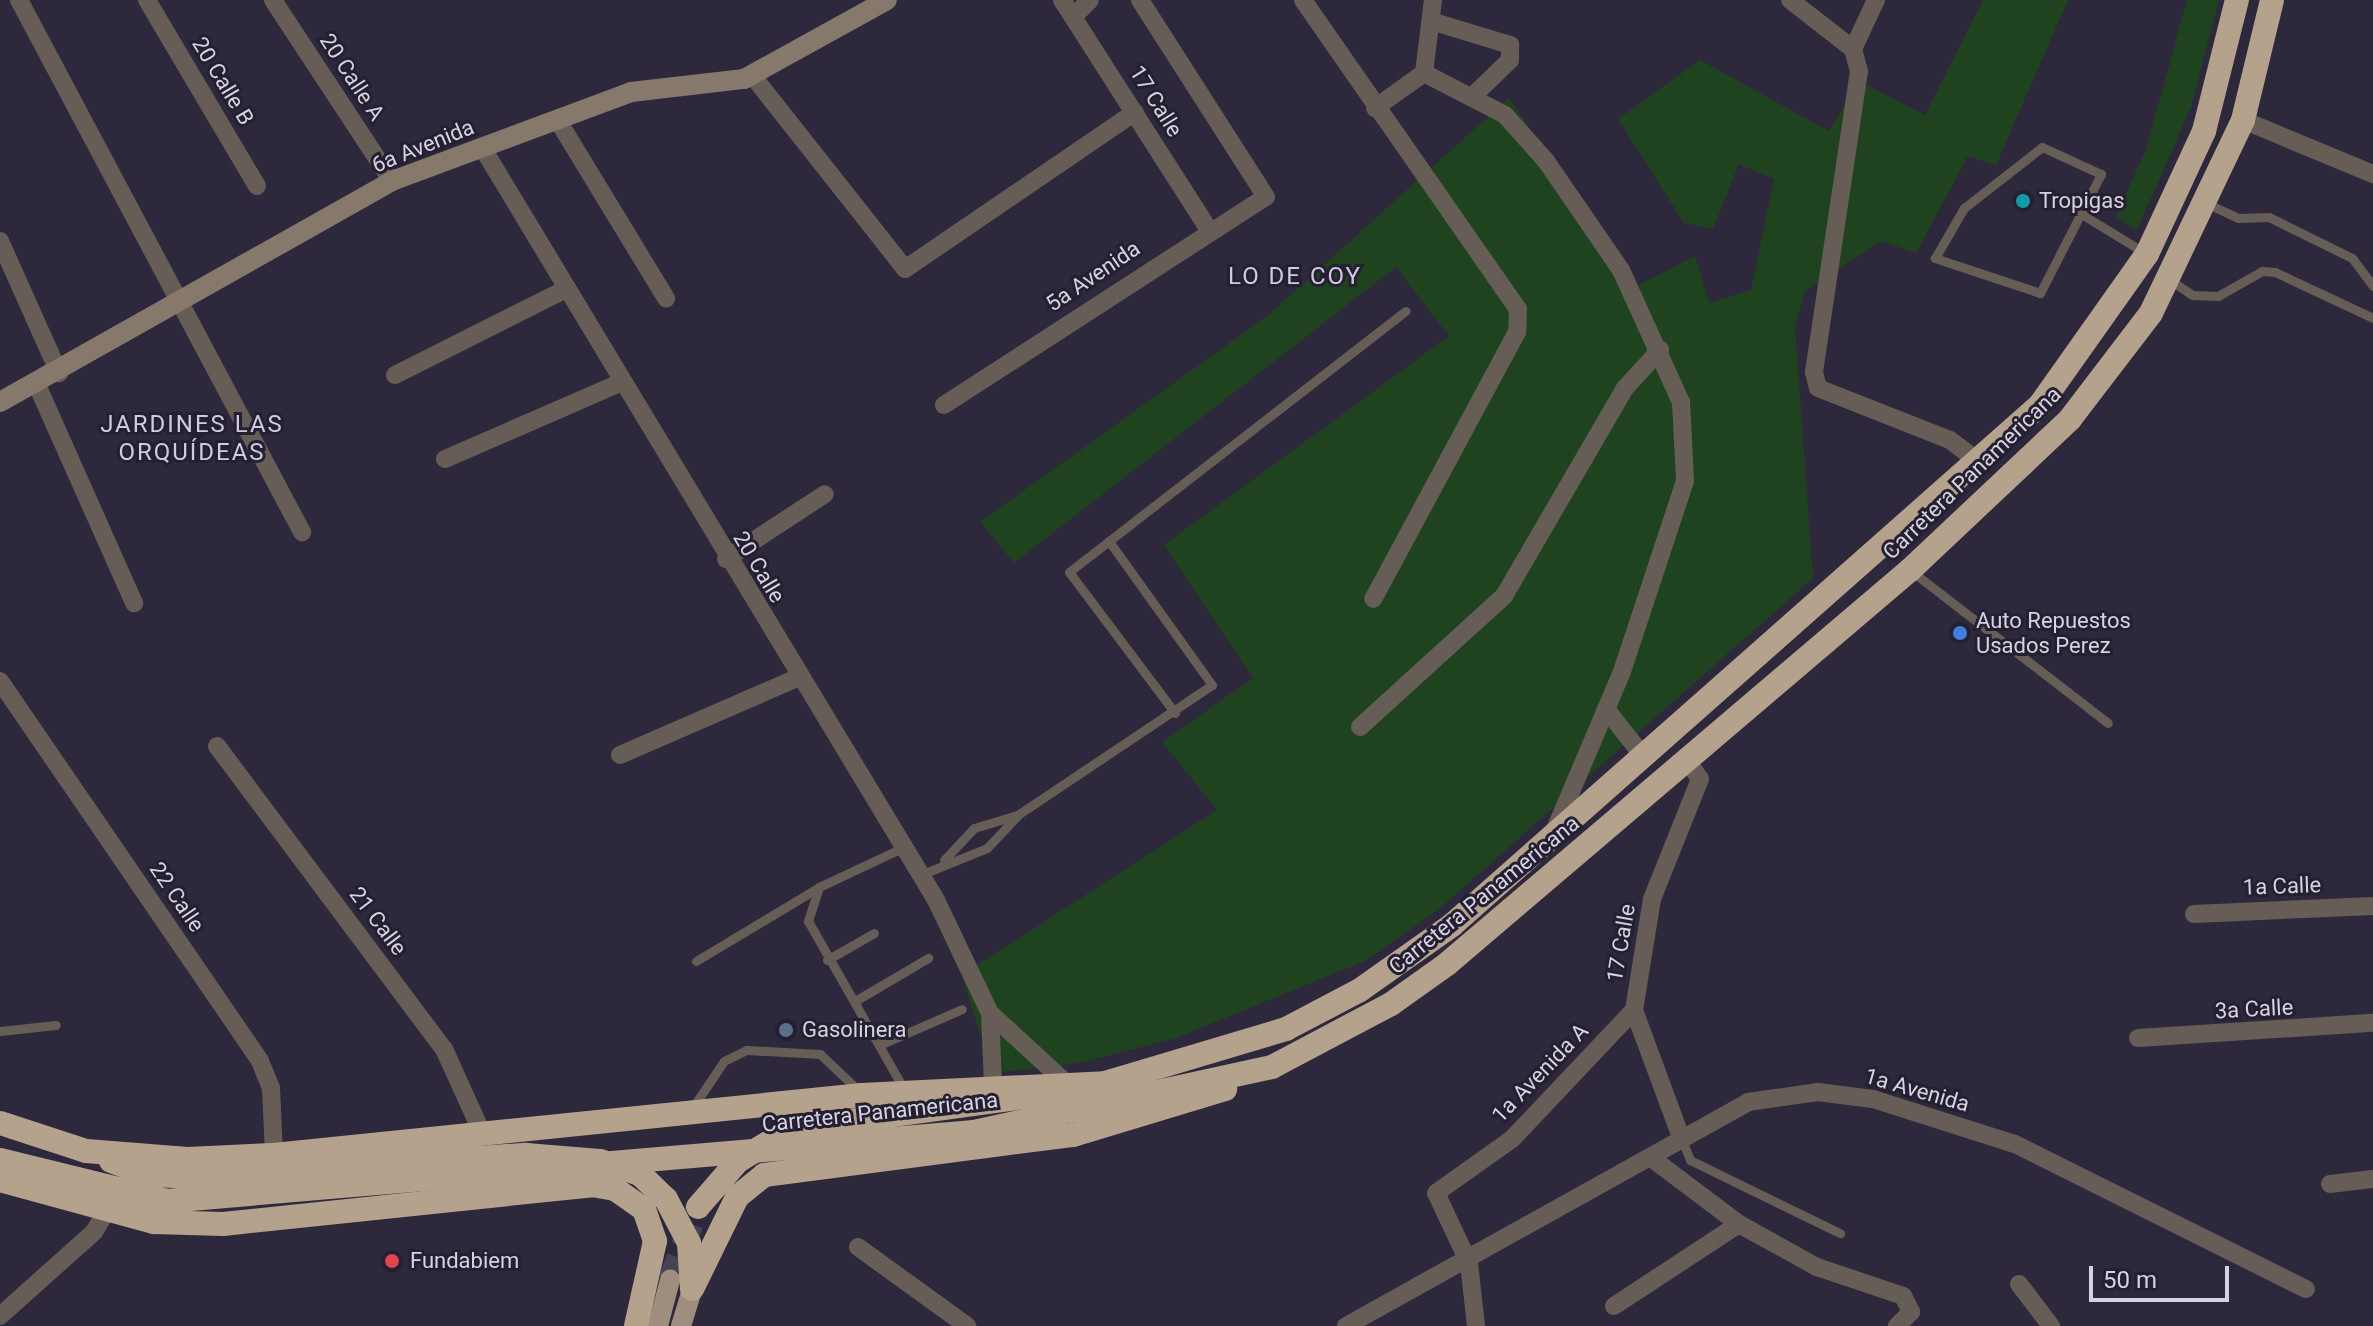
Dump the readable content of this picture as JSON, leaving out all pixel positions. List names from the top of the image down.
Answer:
{
  "streets": {
    "highway": ["Carretera Panamericana"],
    "street": [
      "20 Calle A",
      "20 Calle B",
      "17 Calle",
      "6a Avenida",
      "5a Avenida",
      "20 Calle",
      "1a Calle",
      "22 Calle",
      "21 Calle",
      "3a Calle",
      "1a Avenida A",
      "1a Avenida"
    ]
  },
  "crossings": [
    ["20 Calle A", "6a Avenida"],
    ["17 Calle", "5a Avenida"],
    ["17 Calle", "Carretera Panamericana"],
    ["17 Calle", "1a Avenida A"],
    ["17 Calle", "1a Avenida"],
    ["6a Avenida", "20 Calle"],
    ["Carretera Panamericana", "20 Calle"],
    ["Carretera Panamericana", "22 Calle"],
    ["Carretera Panamericana", "21 Calle"],
    ["1a Avenida A", "1a Avenida"]
  ],
  "districts": ["LO DE COY", "JARDINES LAS ORQUÍDEAS"],
  "places": [
    "Tropigas",
    "Auto Repuestos Usados Perez",
    "Gasolinera",
    "Fundabiem"
  ],
  "scale_bar": "50 m"
}
